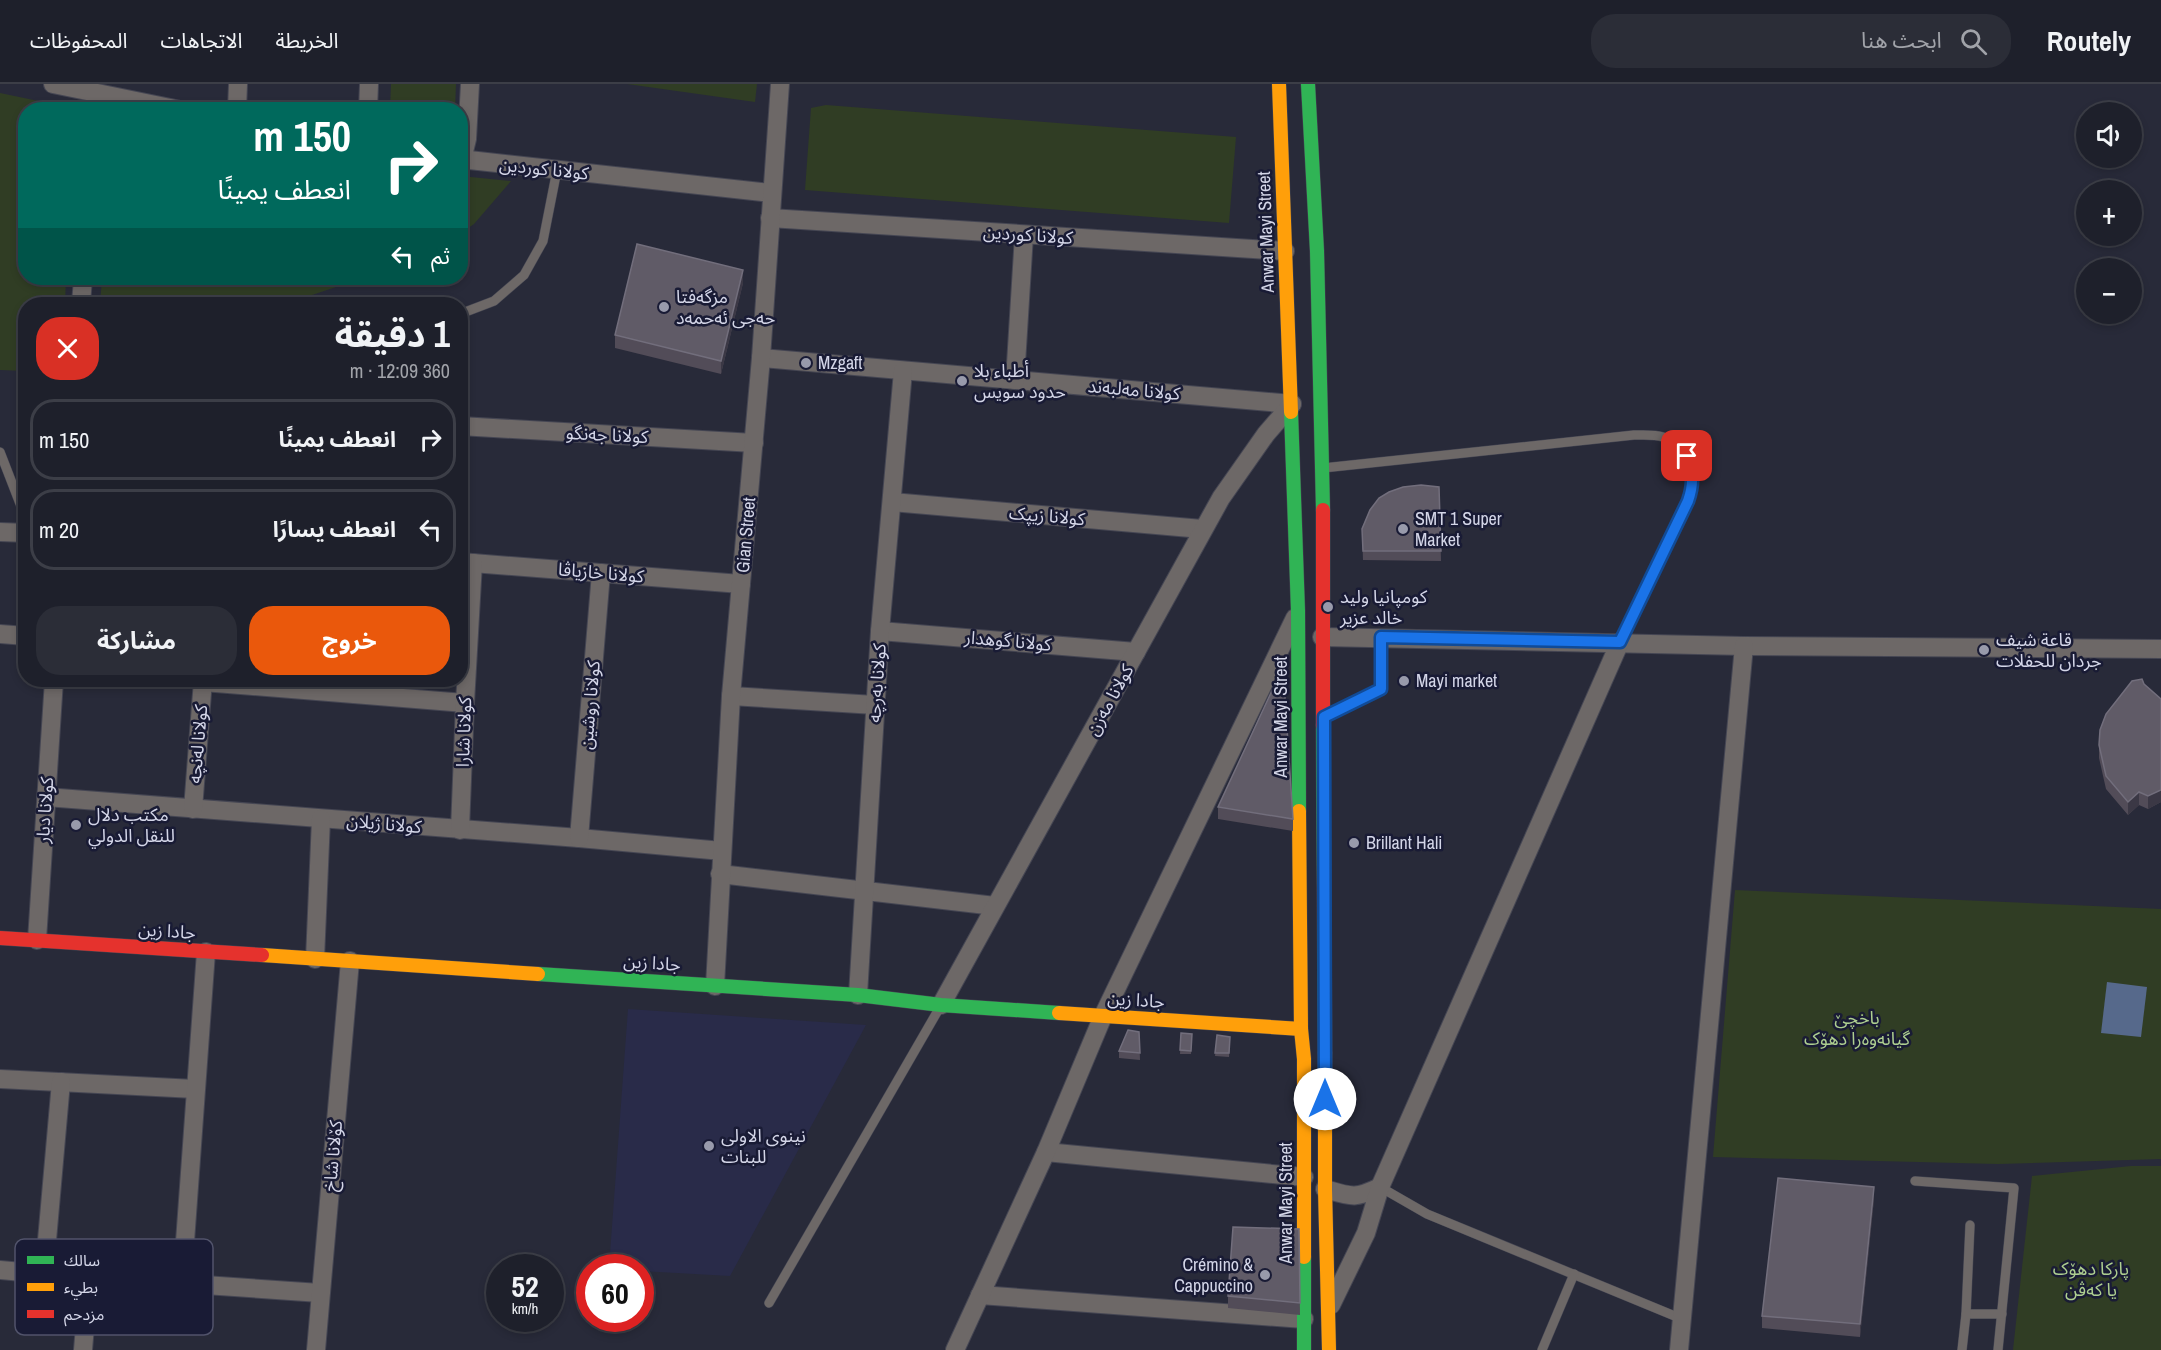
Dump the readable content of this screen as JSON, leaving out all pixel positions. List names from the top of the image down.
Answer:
{
  "streets": {
    "main road": ["Anwar Mayi Street", "جادا زین"],
    "street": [
      "کولانا کوردین",
      "کولانا مەلبەند",
      "کولانا جەنگو",
      "کولانا زیپک",
      "Gian Street",
      "کولانا خازیاڤا",
      "کولانا گوهدار",
      "کولانا بەرچە",
      "کولانا مەزن",
      "کولانا روشین",
      "کولانا شارا",
      "کولانا لەنچە",
      "کولانا دیار",
      "کولانا ژیلان",
      "کۆلانا شاخ"
    ]
  },
  "crossings": [
    ["کولانا کوردین", "Anwar Mayi Street"],
    ["کولانا کوردین", "Gian Street"],
    ["Anwar Mayi Street", "کولانا مەلبەند"],
    ["Anwar Mayi Street", "کولانا مەزن"],
    ["Anwar Mayi Street", "جادا زین"],
    ["کولانا مەلبەند", "Gian Street"],
    ["کولانا مەلبەند", "کولانا بەرچە"],
    ["کولانا مەلبەند", "کولانا مەزن"],
    ["کولانا جەنگو", "Gian Street"],
    ["کولانا زیپک", "کولانا بەرچە"],
    ["کولانا زیپک", "کولانا مەزن"],
    ["Gian Street", "کولانا خازیاڤا"],
    ["Gian Street", "کولانا ژیلان"],
    ["Gian Street", "جادا زین"],
    ["کولانا خازیاڤا", "کولانا روشین"],
    ["کولانا گوهدار", "کولانا بەرچە"],
    ["کولانا گوهدار", "کولانا مەزن"],
    ["کولانا بەرچە", "جادا زین"],
    ["کولانا مەزن", "جادا زین"],
    ["کولانا روشین", "کولانا ژیلان"],
    ["کولانا شارا", "کولانا ژیلان"],
    ["کولانا لەنچە", "کولانا ژیلان"],
    ["کولانا دیار", "کولانا ژیلان"],
    ["کولانا دیار", "جادا زین"],
    ["جادا زین", "کۆلانا شاخ"]
  ],
  "parks": ["باخچێ گیانه‌وه‌را دهۆک", "پاركا دهۆک يا كەڤن"],
  "places": [
    "مزگەفتا حەجی ئەحمەد",
    "Mzgaft",
    "أطباء بلا حدود سويس",
    "SMT 1 Super Market",
    "كومپانيا وليد خالد عزير",
    "قاعة شيف جردان للحفلات",
    "Mayi market",
    "مكتب دلال للنقل الدولي",
    "Brillant Hali",
    "نينوى الاولى للبنات",
    "Crémino & Cappuccino"
  ],
  "legend": ["سالك", "بطيء", "مزدحم"],
  "page": {
    "header": "Routely",
    "search": "ابحث هنا",
    "nav": ["الخريطة", "الاتجاهات", "المحفوظات"],
    "map_buttons": ["+", "−"],
    "turn": ["150 m", "انعطف يمينًا"],
    "then": "ثم",
    "heading": ["1 دقيقة", "360 m · 12:09"],
    "list": [
      {
        "name": "انعطف يمينًا",
        "value": "150 m"
      },
      {
        "name": "انعطف يسارًا",
        "value": "20 m"
      }
    ],
    "buttons": ["خروج", "مشاركة"],
    "speed": "52 km/h",
    "limit": "60"
  }
}
